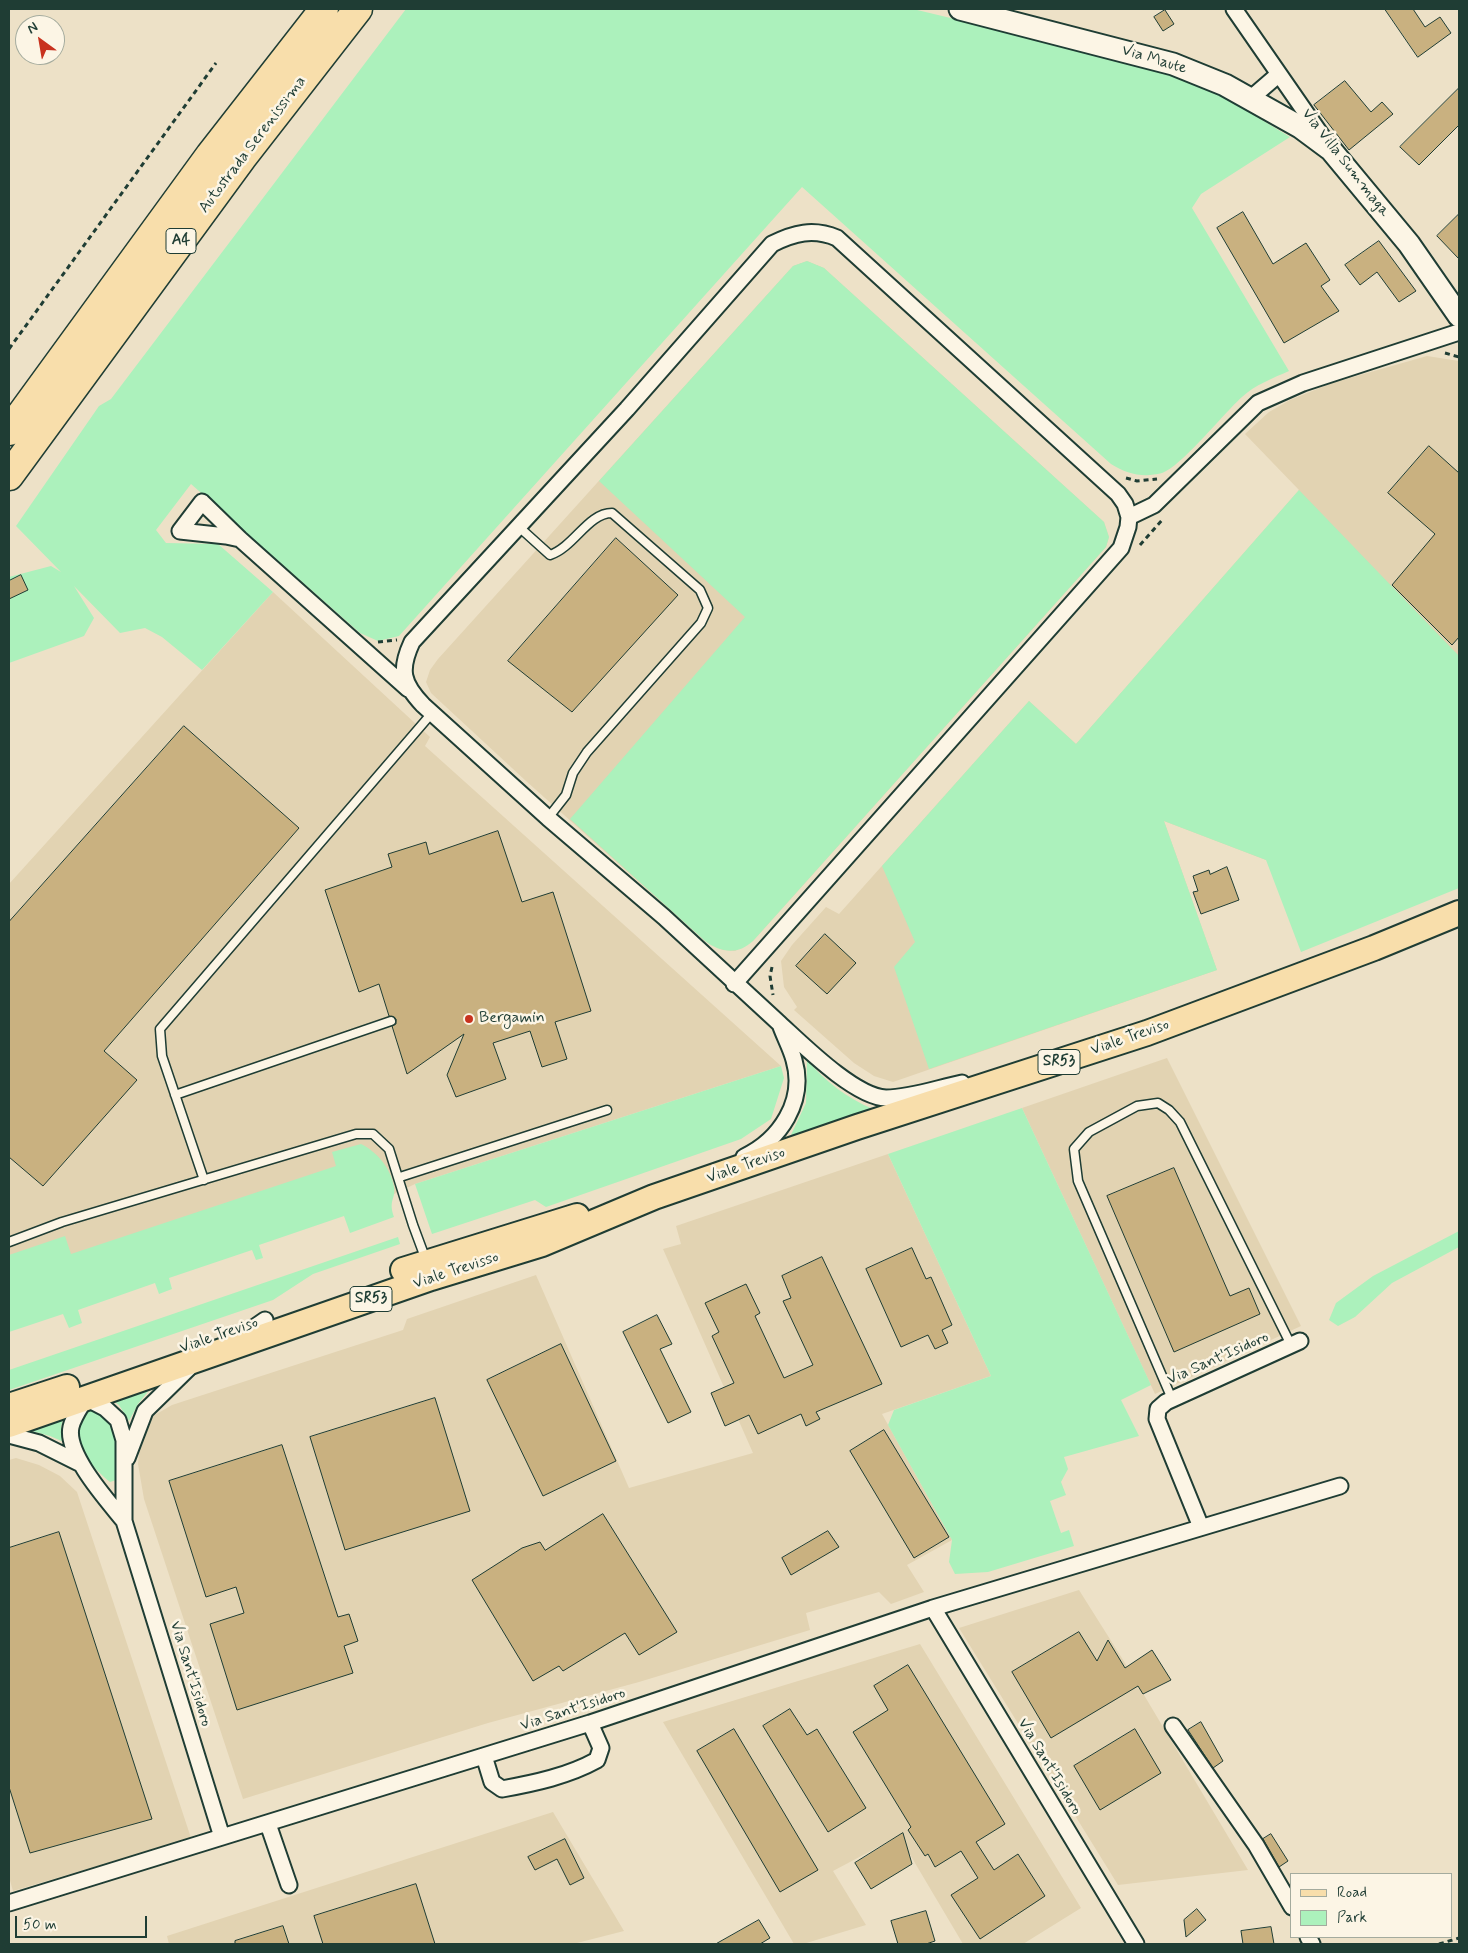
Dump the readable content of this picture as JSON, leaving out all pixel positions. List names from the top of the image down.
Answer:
{
  "streets": {
    "highway": ["Autostrada Serenissima", "A4"],
    "main road": ["Viale Treviso", "SR53", "Viale Trevisso"],
    "street": ["Via Maute", "Via Villa Summaga", "Via Sant'Isidoro"]
  },
  "crossings": [
    ["Via Maute", "Via Villa Summaga"],
    ["Viale Treviso", "Viale Trevisso"],
    ["SR53", "Viale Trevisso"]
  ],
  "places": ["Bergamin"],
  "legend": ["Road", "Park"],
  "scale_bar": "50 m",
  "north": "top left"
}
